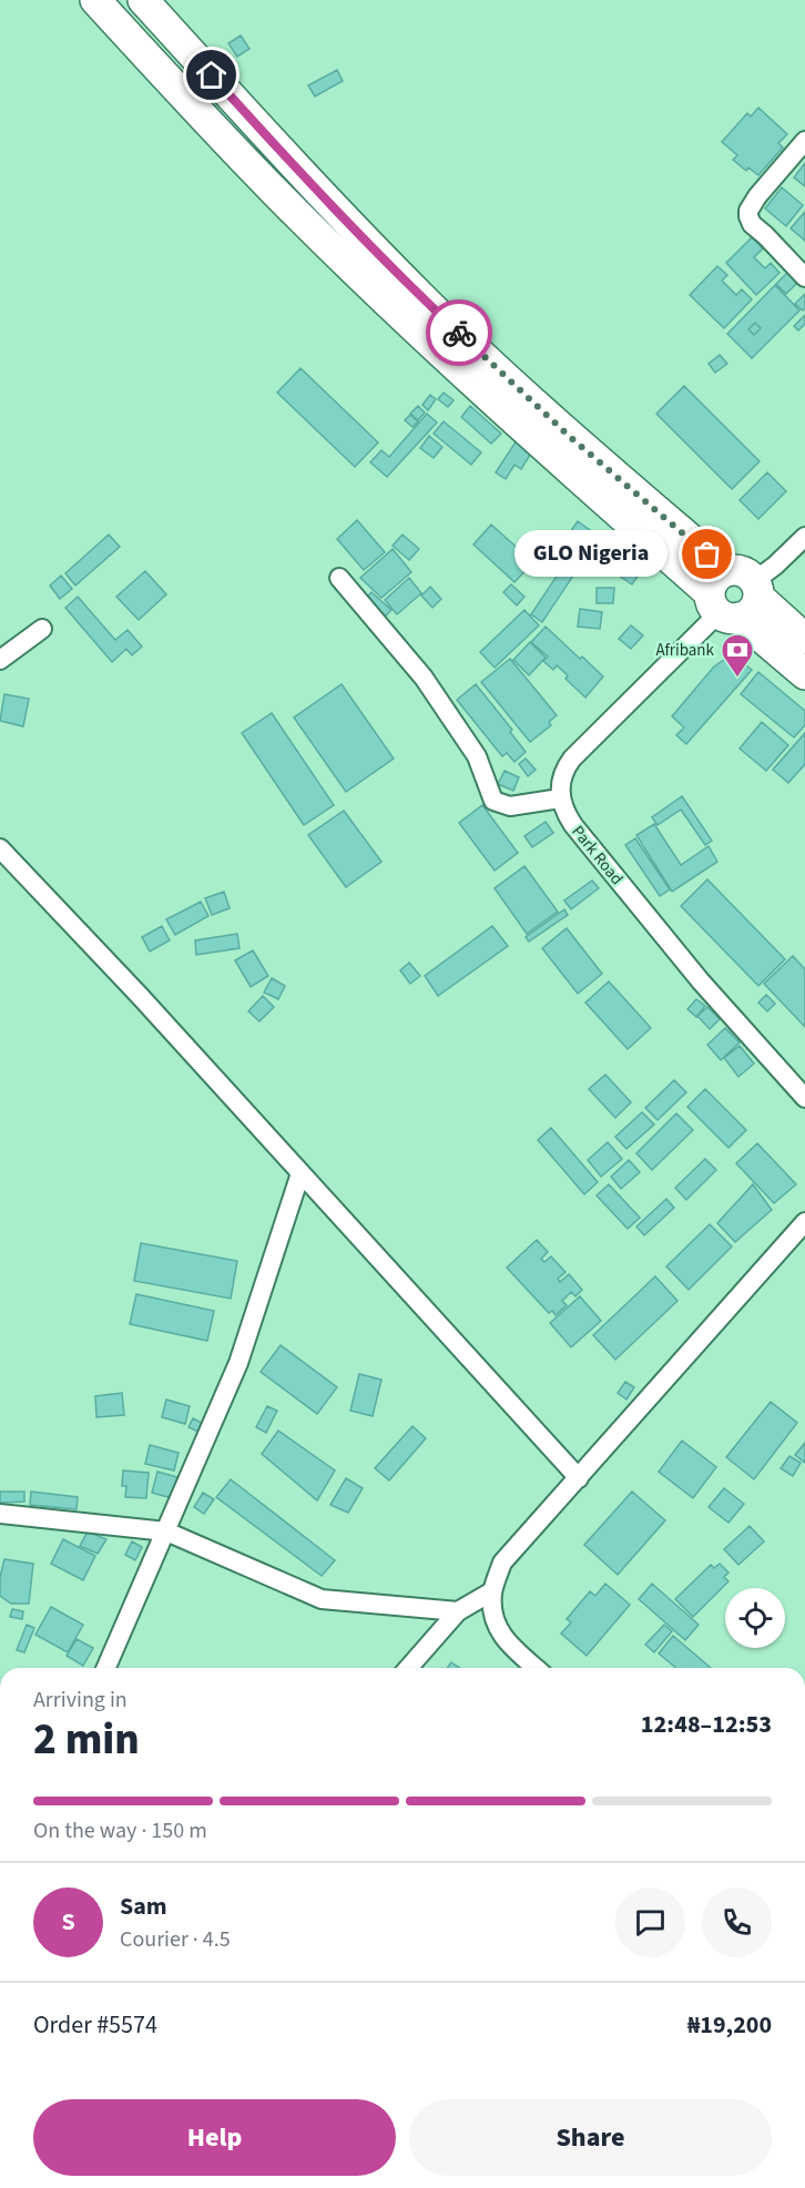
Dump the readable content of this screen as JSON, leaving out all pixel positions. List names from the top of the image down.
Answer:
{
  "streets": {
    "street": ["Park Road"]
  },
  "places": {
    "other": ["GLO Nigeria"],
    "bank": ["Afribank"]
  },
  "page": {
    "bubble": "GLO Nigeria",
    "heading": ["2 min", "Arriving in", "12:48–12:53"],
    "panel": [
      "Sam",
      "Courier · 4.5",
      "Order #5574",
      "₦19,200"
    ],
    "bar": "On the way · 150 m",
    "round": "S",
    "buttons": ["Help", "Share"]
  }
}
